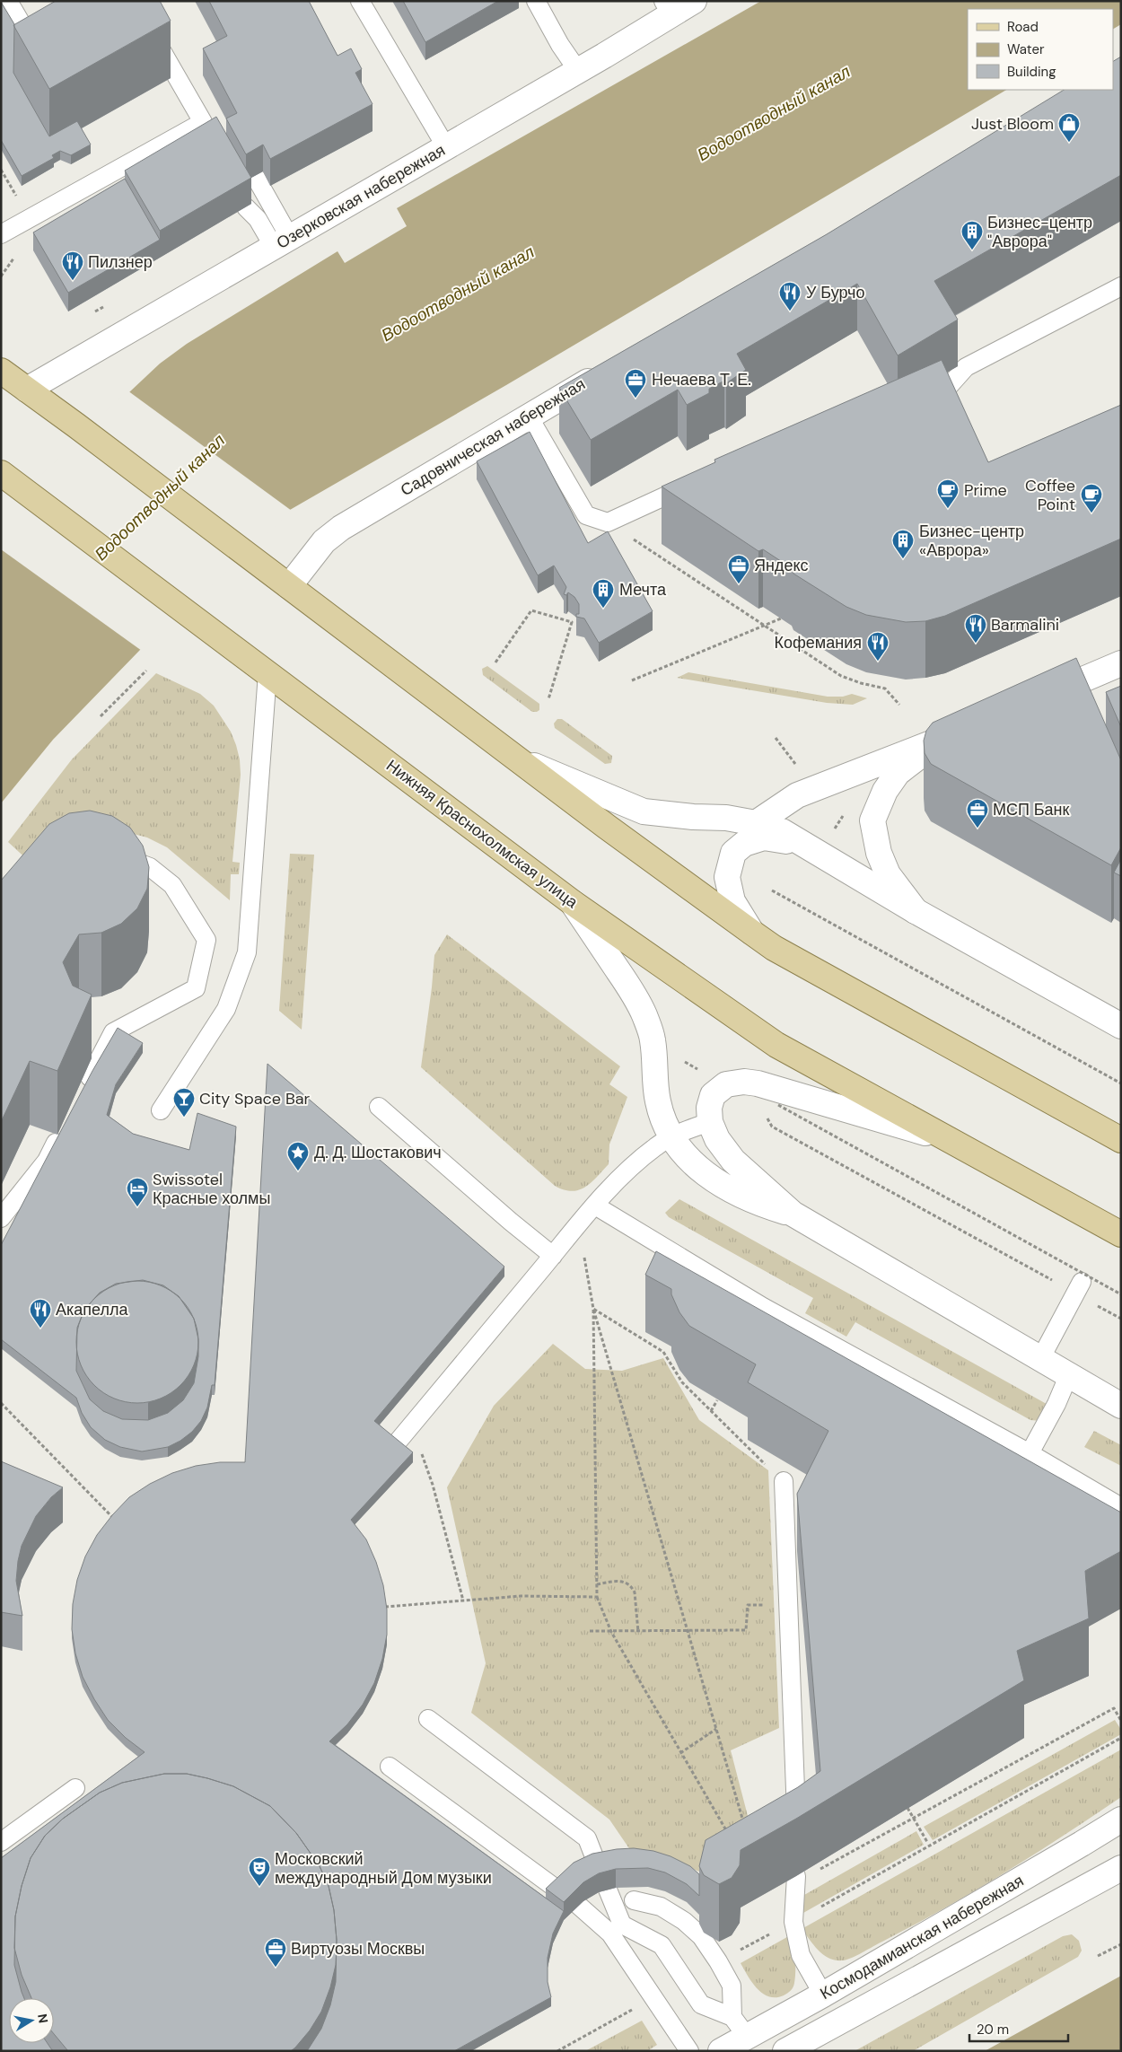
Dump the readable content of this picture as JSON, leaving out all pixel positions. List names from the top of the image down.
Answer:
{
  "streets": {
    "main road": [
      "Озерковская набережная",
      "Садовническая набережная",
      "Нижняя Краснохолмская улица",
      "Космодамианская набережная"
    ]
  },
  "water": ["Водоотводный канал"],
  "places": {
    "shop": ["Just Bloom"],
    "building": ["Бизнес-центр \"Аврора\"", "Бизнес-центр «Аврора»", "Мечта"],
    "restaurant": [
      "Пилзнер",
      "У Бурчо",
      "Barmalini",
      "Кофемания",
      "Акапелла"
    ],
    "office": [
      "Нечаева Т. Е.",
      "Яндекс",
      "МСП Банк",
      "Виртуозы Москвы"
    ],
    "cafe": ["Prime", "Coffee Point"],
    "bar": ["City Space Bar"],
    "place": ["Д. Д. Шостакович"],
    "hotel": ["Swissotel Красные холмы"],
    "theatre": ["Московский международный Дом музыки"]
  },
  "legend": ["Road", "Water", "Building"],
  "scale_bar": "20 m",
  "north": "right"
}
